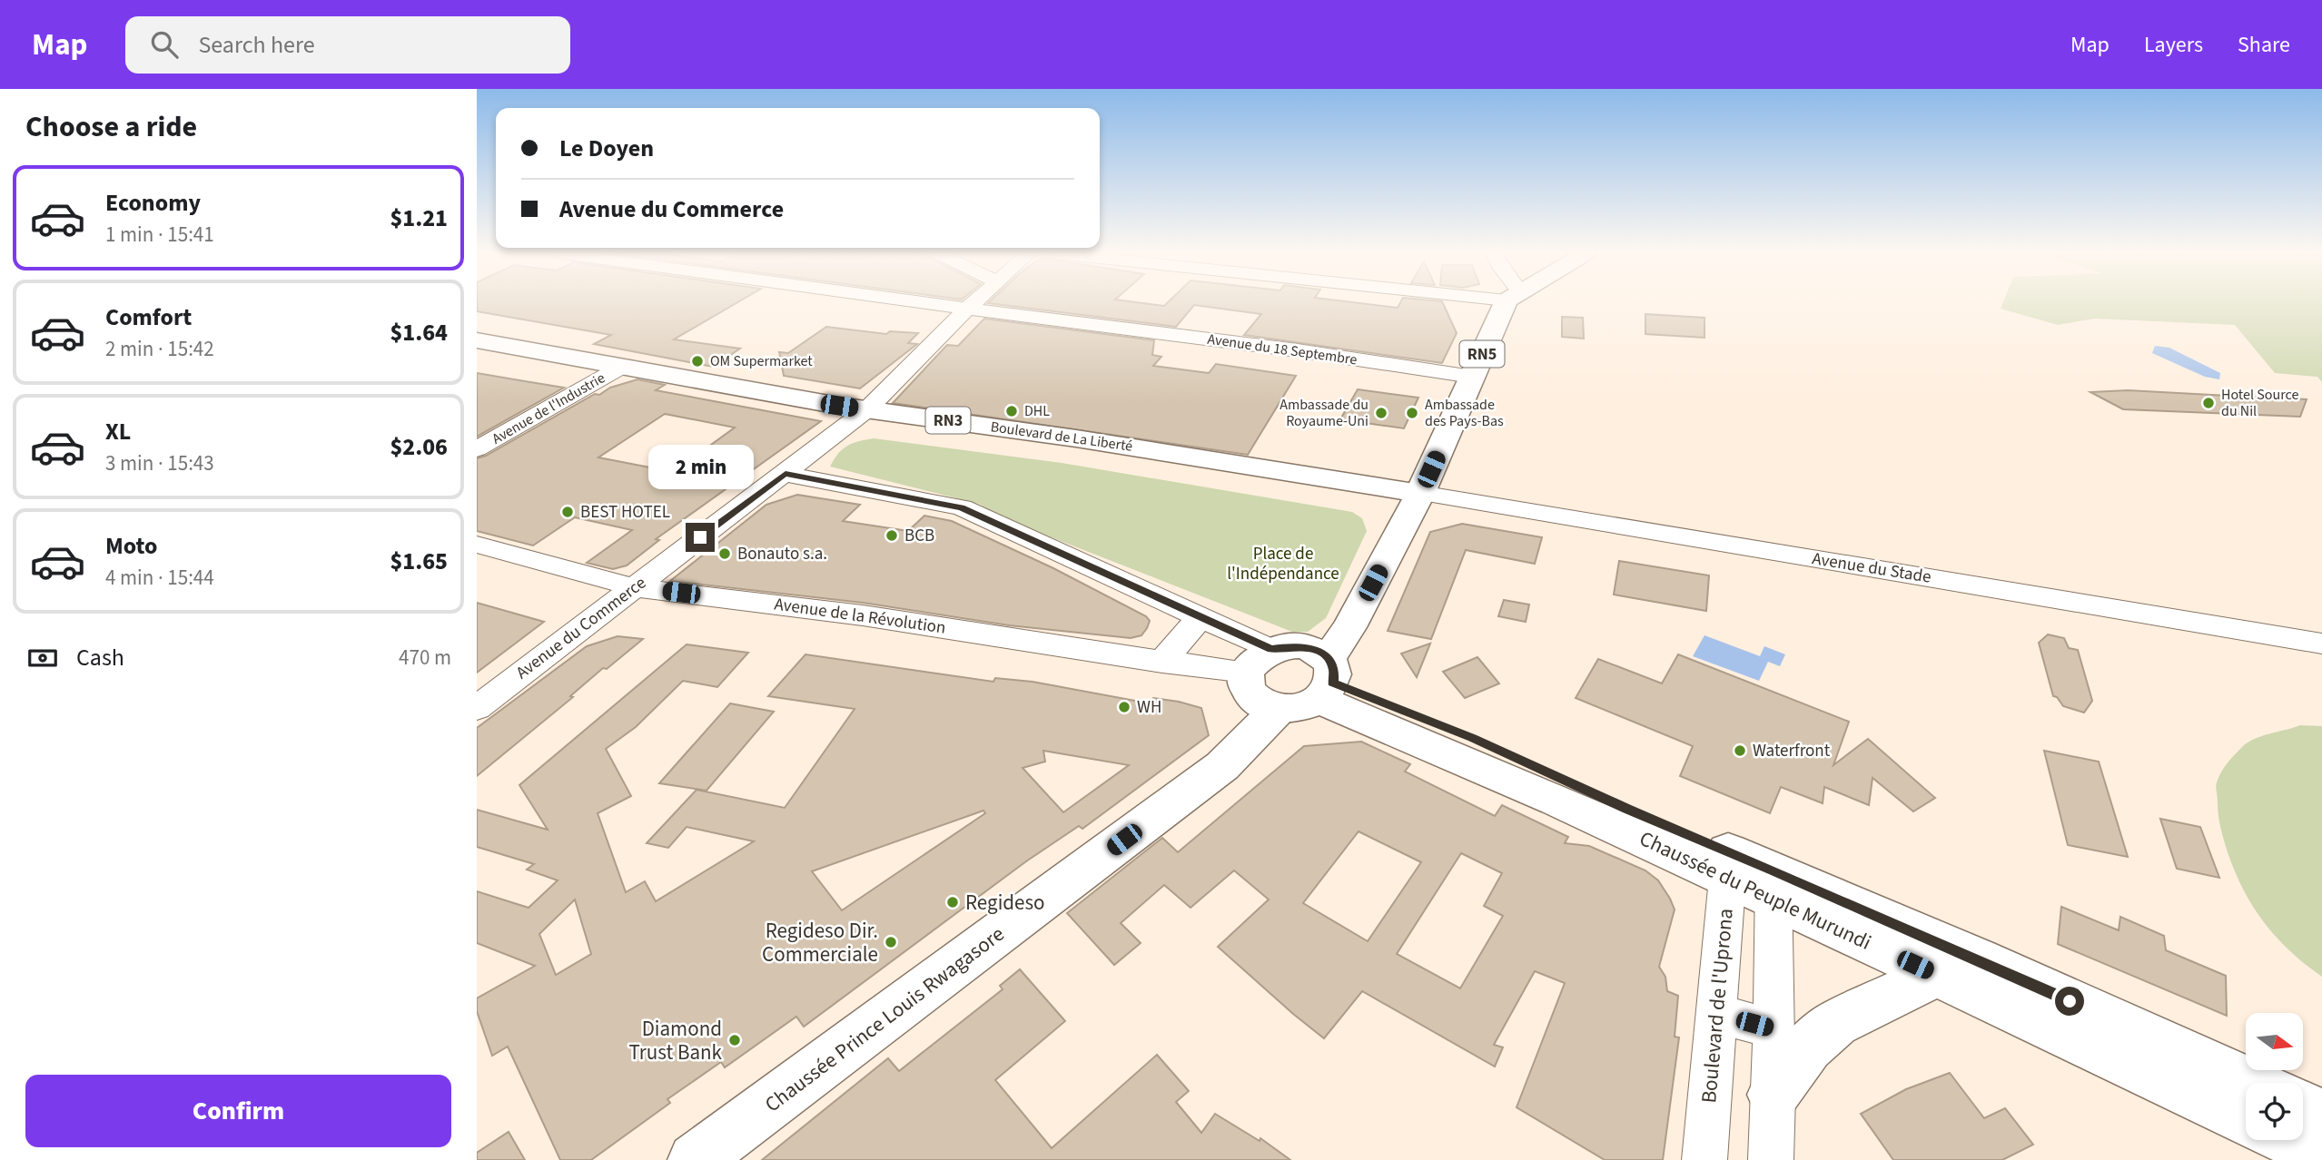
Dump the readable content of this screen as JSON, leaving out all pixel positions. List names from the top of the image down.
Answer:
{
  "streets": {
    "main road": [
      "RN5",
      "RN3",
      "Boulevard de La Liberté",
      "Chaussée du Peuple Murundi",
      "Chaussée Prince Louis Rwagasore"
    ],
    "street": [
      "Avenue du 18 Septembre",
      "Avenue de l'Industrie",
      "Avenue du Stade",
      "Avenue de la Révolution",
      "Avenue du Commerce",
      "Boulevard de l'Uprona"
    ]
  },
  "crossings": [
    ["Avenue du 18 Septembre", "RN5"],
    ["Avenue du 18 Septembre", "Avenue du Commerce"],
    ["RN5", "Boulevard de La Liberté"],
    ["RN5", "Avenue du Stade"],
    ["RN5", "Chaussée du Peuple Murundi"],
    ["RN5", "Chaussée Prince Louis Rwagasore"],
    ["Avenue de l'Industrie", "Boulevard de La Liberté"],
    ["Boulevard de La Liberté", "Avenue du Stade"],
    ["Boulevard de La Liberté", "Avenue du Commerce"],
    ["Avenue de la Révolution", "Avenue du Commerce"],
    ["Chaussée du Peuple Murundi", "Boulevard de l'Uprona"],
    ["Chaussée du Peuple Murundi", "Chaussée Prince Louis Rwagasore"]
  ],
  "parks": ["Place de l'Indépendance"],
  "places": [
    "OM Supermarket",
    "Hotel Source du Nil",
    "DHL",
    "Ambassade du Royaume-Uni",
    "Ambassade des Pays-Bas",
    "BEST HOTEL",
    "BCB",
    "Bonauto s.a.",
    "WH",
    "Waterfront",
    "Regideso",
    "Regideso Dir. Commerciale",
    "Diamond Trust Bank"
  ],
  "north": "right",
  "page": {
    "header": "Map",
    "search": "Search here",
    "nav": ["Map", "Layers", "Share"],
    "heading": "Choose a ride",
    "banner": ["Le Doyen", "Avenue du Commerce"],
    "list": [
      {
        "name": "Economy",
        "note": "1 min · 15:41",
        "value": "$1.21"
      },
      {
        "name": "Comfort",
        "note": "2 min · 15:42",
        "value": "$1.64"
      },
      {
        "name": "XL",
        "note": "3 min · 15:43",
        "value": "$2.06"
      },
      {
        "name": "Moto",
        "note": "4 min · 15:44",
        "value": "$1.65"
      }
    ],
    "bubble": "2 min",
    "pay": ["Cash", "470 m"],
    "buttons": "Confirm"
  }
}
